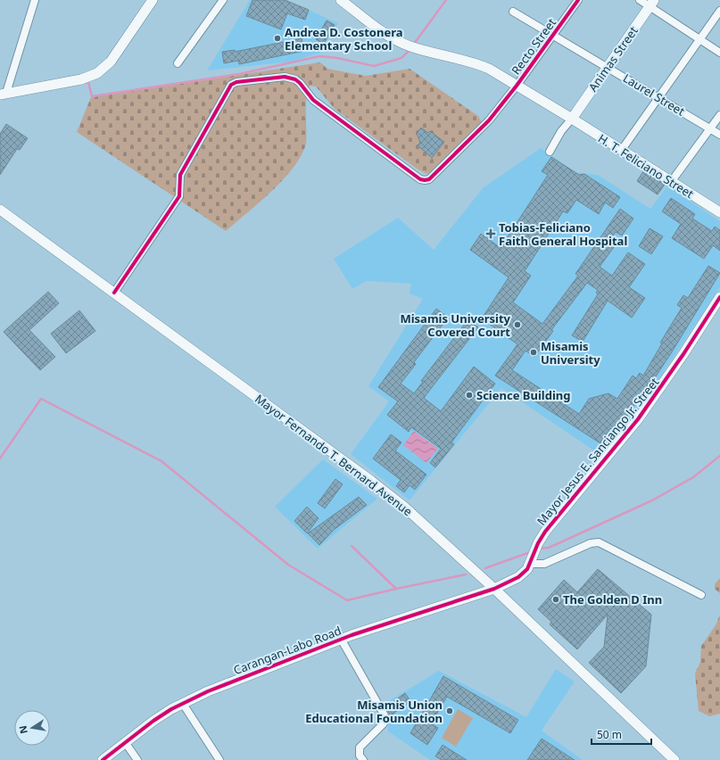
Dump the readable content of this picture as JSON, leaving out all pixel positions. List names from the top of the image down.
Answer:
{
  "streets": {
    "street": [
      "Recto Street",
      "Animas Street",
      "Laurel Street",
      "H. T. Feliciano Street",
      "Mayor Jesus E. Sanciango Jr. Street",
      "Mayor Fernando T. Bernard Avenue",
      "Carangan-Labo Road"
    ]
  },
  "crossings": [
    ["Recto Street", "Laurel Street"],
    ["Recto Street", "H. T. Feliciano Street"],
    ["Recto Street", "Mayor Fernando T. Bernard Avenue"],
    ["Animas Street", "Laurel Street"],
    ["Animas Street", "H. T. Feliciano Street"],
    ["Mayor Jesus E. Sanciango Jr. Street", "Mayor Fernando T. Bernard Avenue"],
    ["Mayor Jesus E. Sanciango Jr. Street", "Carangan-Labo Road"],
    ["Mayor Fernando T. Bernard Avenue", "Carangan-Labo Road"]
  ],
  "places": {
    "other": [
      "Andrea D. Costonera Elementary School",
      "Misamis University Covered Court",
      "Misamis University",
      "Science Building",
      "The Golden D Inn",
      "Misamis Union Educational Foundation"
    ],
    "health": ["Tobias-Feliciano Faith General Hospital"]
  },
  "scale_bar": "50 m",
  "north": "left"
}
